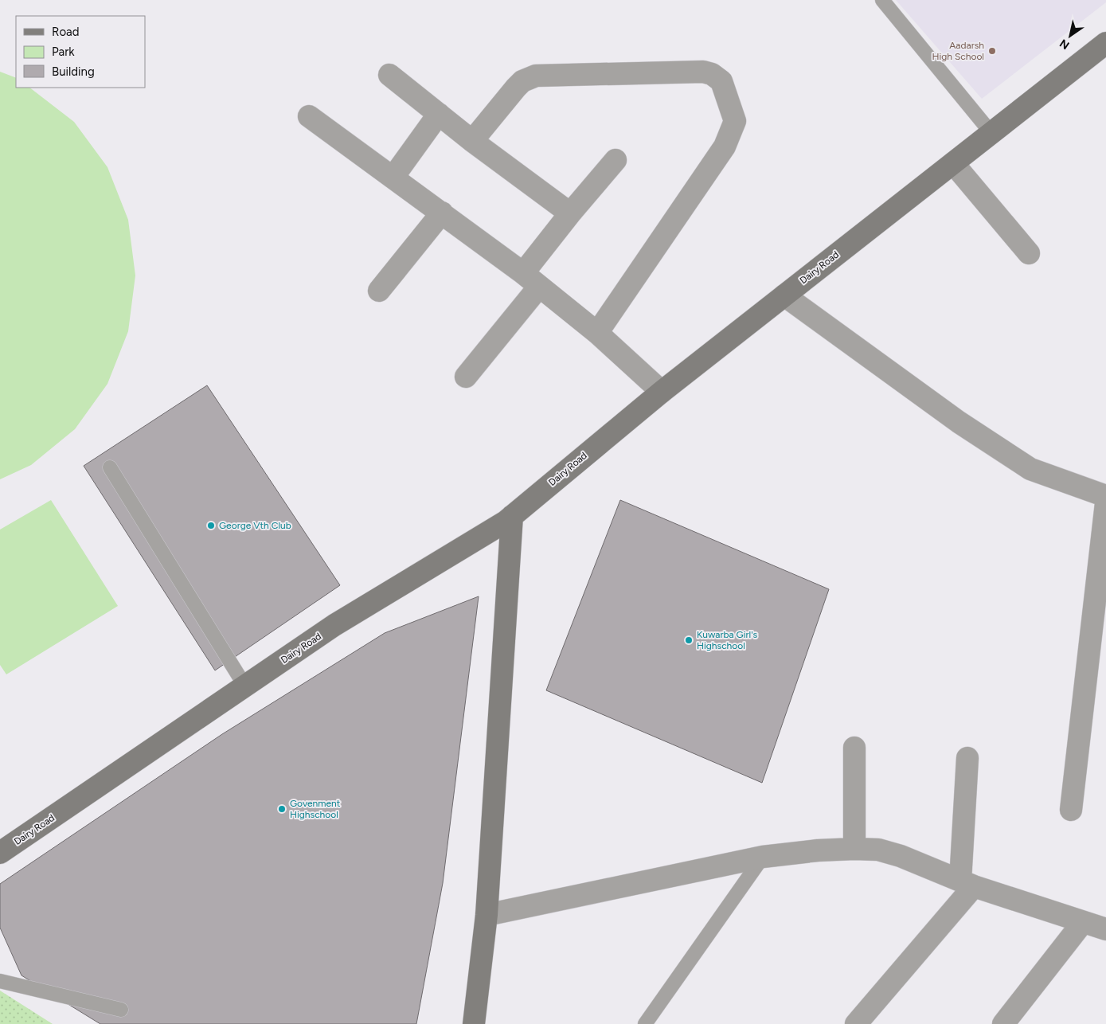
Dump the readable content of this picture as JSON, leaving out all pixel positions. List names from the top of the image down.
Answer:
{
  "streets": {
    "street": ["Dairy Road"]
  },
  "places": [
    "Aadarsh High School",
    "George Vth Club",
    "Kuwarba Girl's Highschool",
    "Govenment Highschool"
  ],
  "legend": ["Road", "Park", "Building"],
  "north": "bottom left"
}
